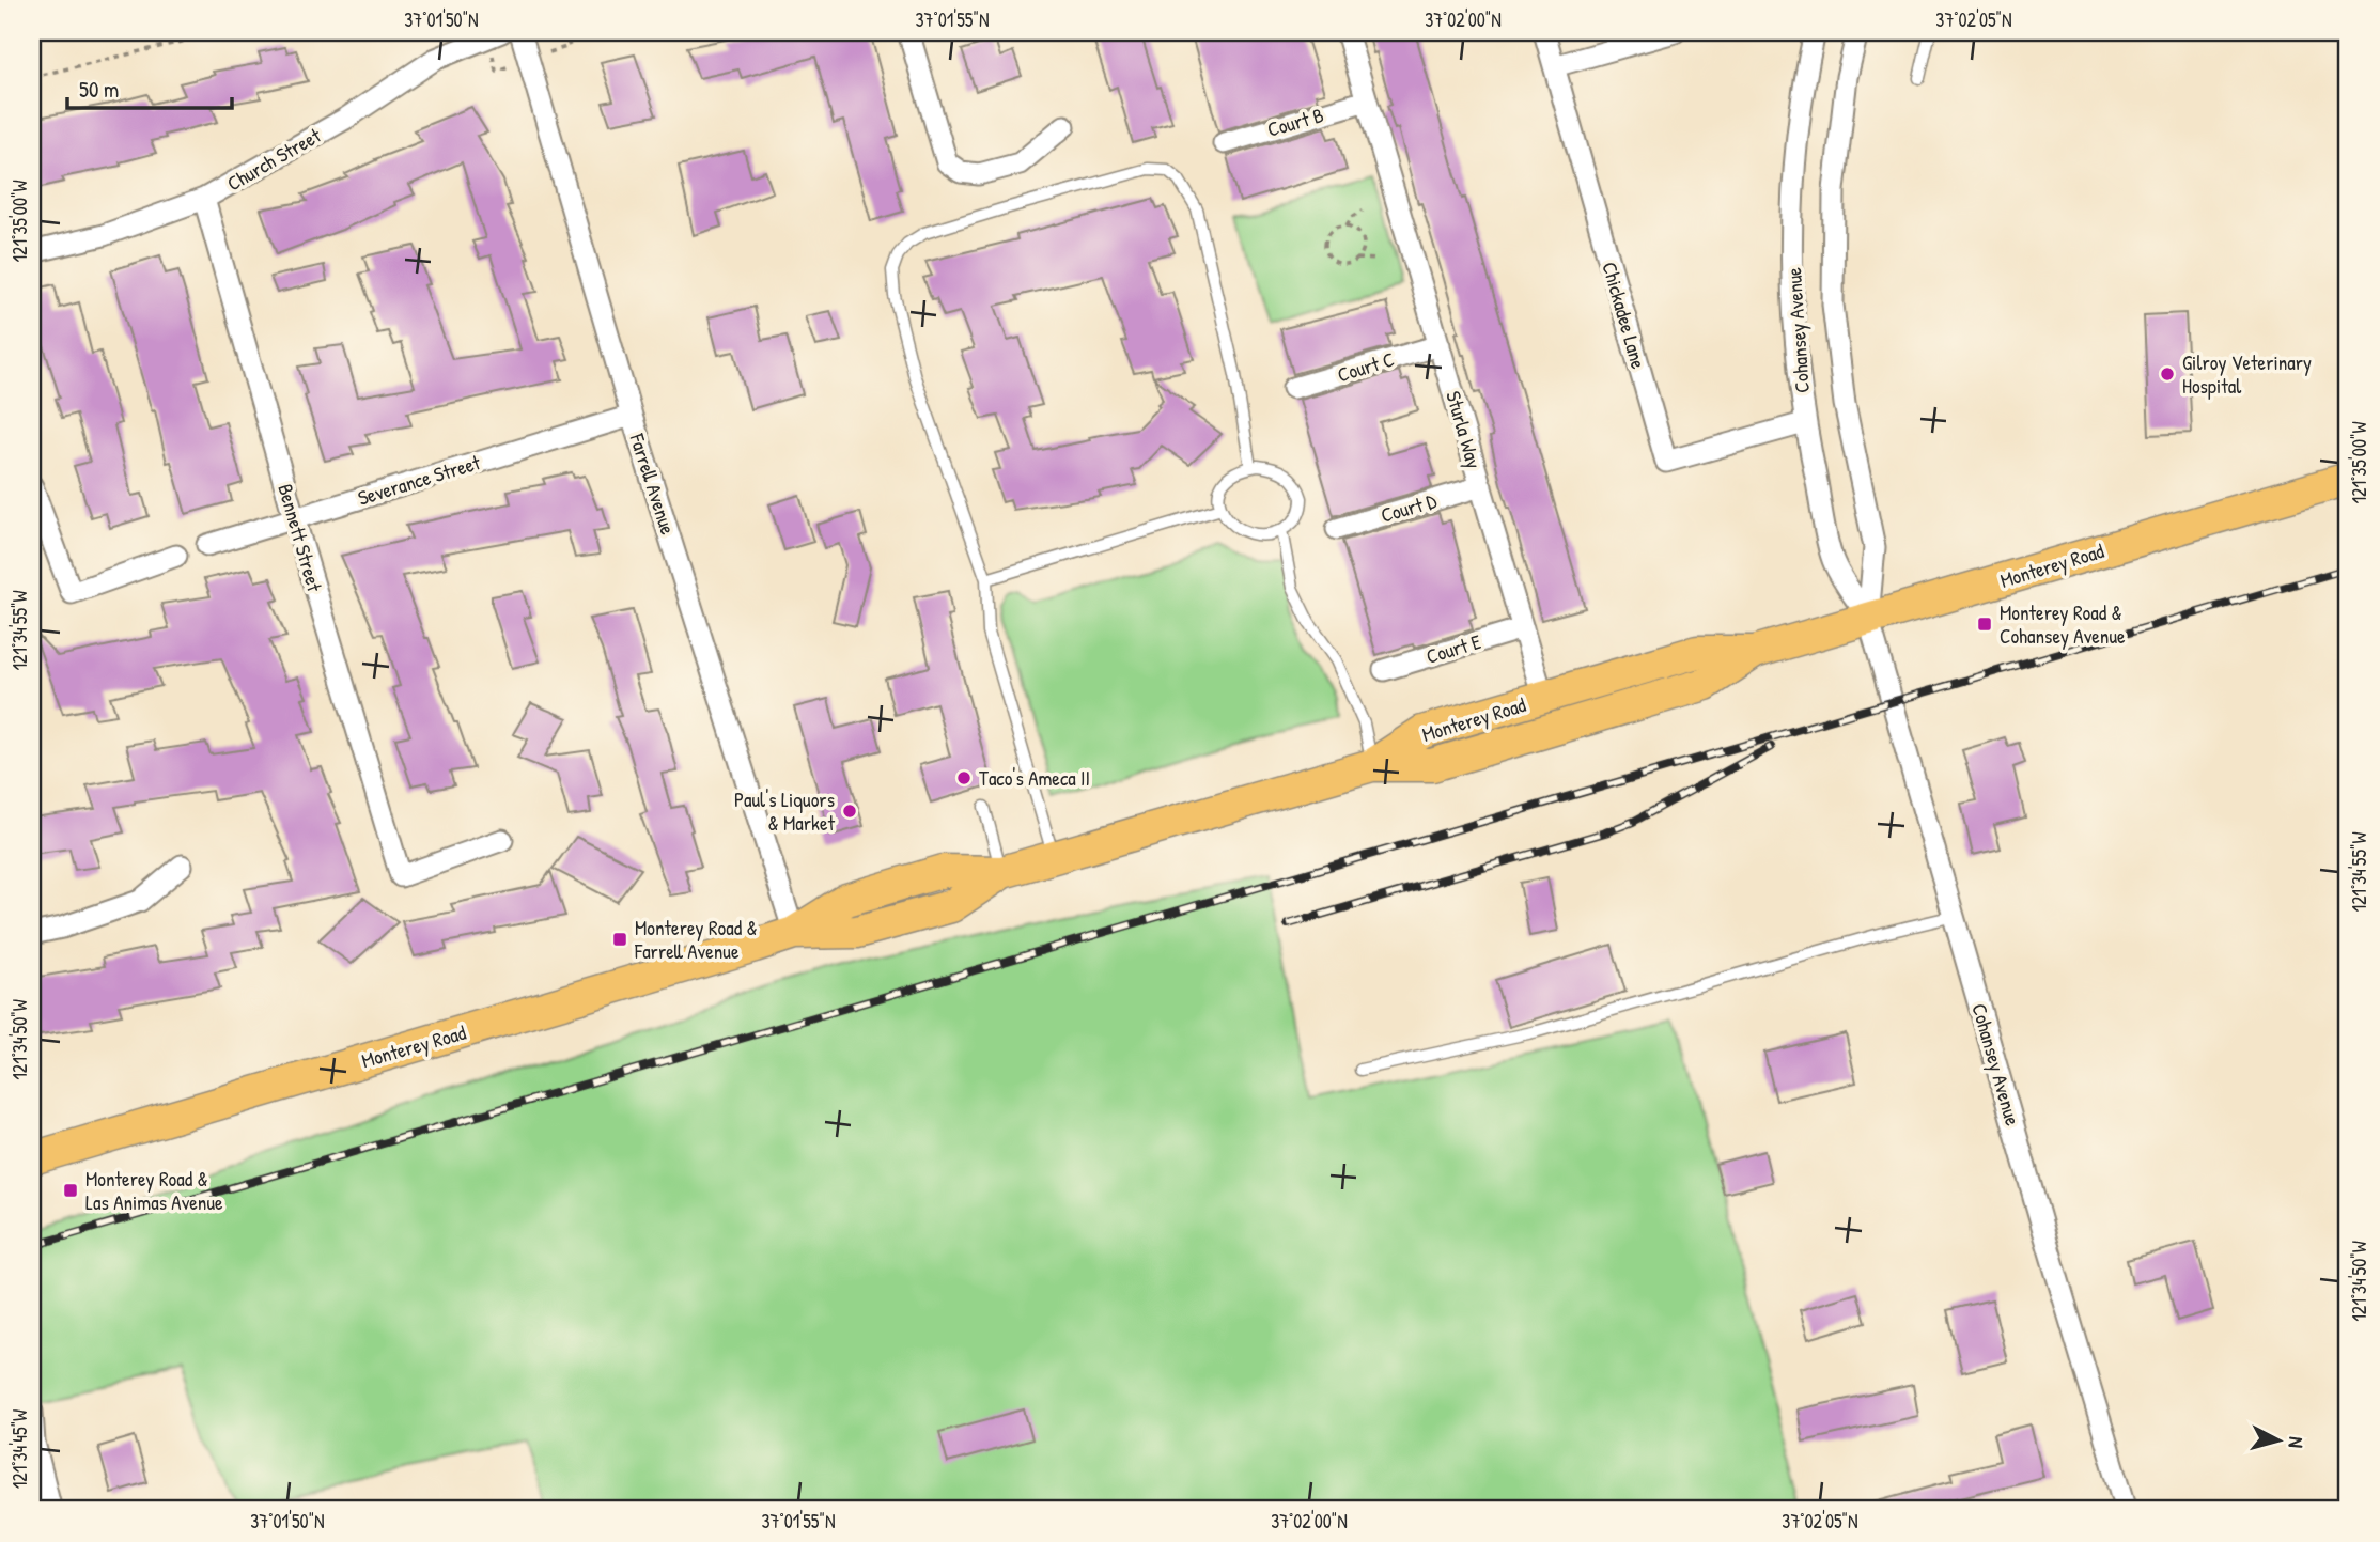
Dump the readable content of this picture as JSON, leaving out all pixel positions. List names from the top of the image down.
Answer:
{
  "streets": {
    "main road": ["Monterey Road"],
    "street": [
      "Court B",
      "Church Street",
      "Chickadee Lane",
      "Cohansey Avenue",
      "Court C",
      "Sturla Way",
      "Severance Street",
      "Farrell Avenue",
      "Court D",
      "Bennett Street",
      "Court E"
    ]
  },
  "crossings": [
    ["Court B", "Sturla Way"],
    ["Church Street", "Bennett Street"],
    ["Chickadee Lane", "Cohansey Avenue"],
    ["Cohansey Avenue", "Monterey Road"],
    ["Court C", "Sturla Way"],
    ["Sturla Way", "Court D"],
    ["Sturla Way", "Monterey Road"],
    ["Sturla Way", "Court E"],
    ["Severance Street", "Farrell Avenue"],
    ["Severance Street", "Bennett Street"],
    ["Farrell Avenue", "Monterey Road"]
  ],
  "places": {
    "other": ["Gilroy Veterinary Hospital", "Taco's Ameca II", "Paul's Liquors & Market"],
    "transit": ["Monterey Road & Cohansey Avenue", "Monterey Road & Farrell Avenue", "Monterey Road & Las Animas Avenue"]
  },
  "scale_bar": "50 m",
  "north": "right",
  "coordinates": [
    "37°01'50\"N",
    "37°01'55\"N",
    "37°02'00\"N",
    "37°02'05\"N",
    "121°35'00\"W",
    "121°34'55\"W",
    "121°34'50\"W",
    "121°34'45\"W"
  ]
}
